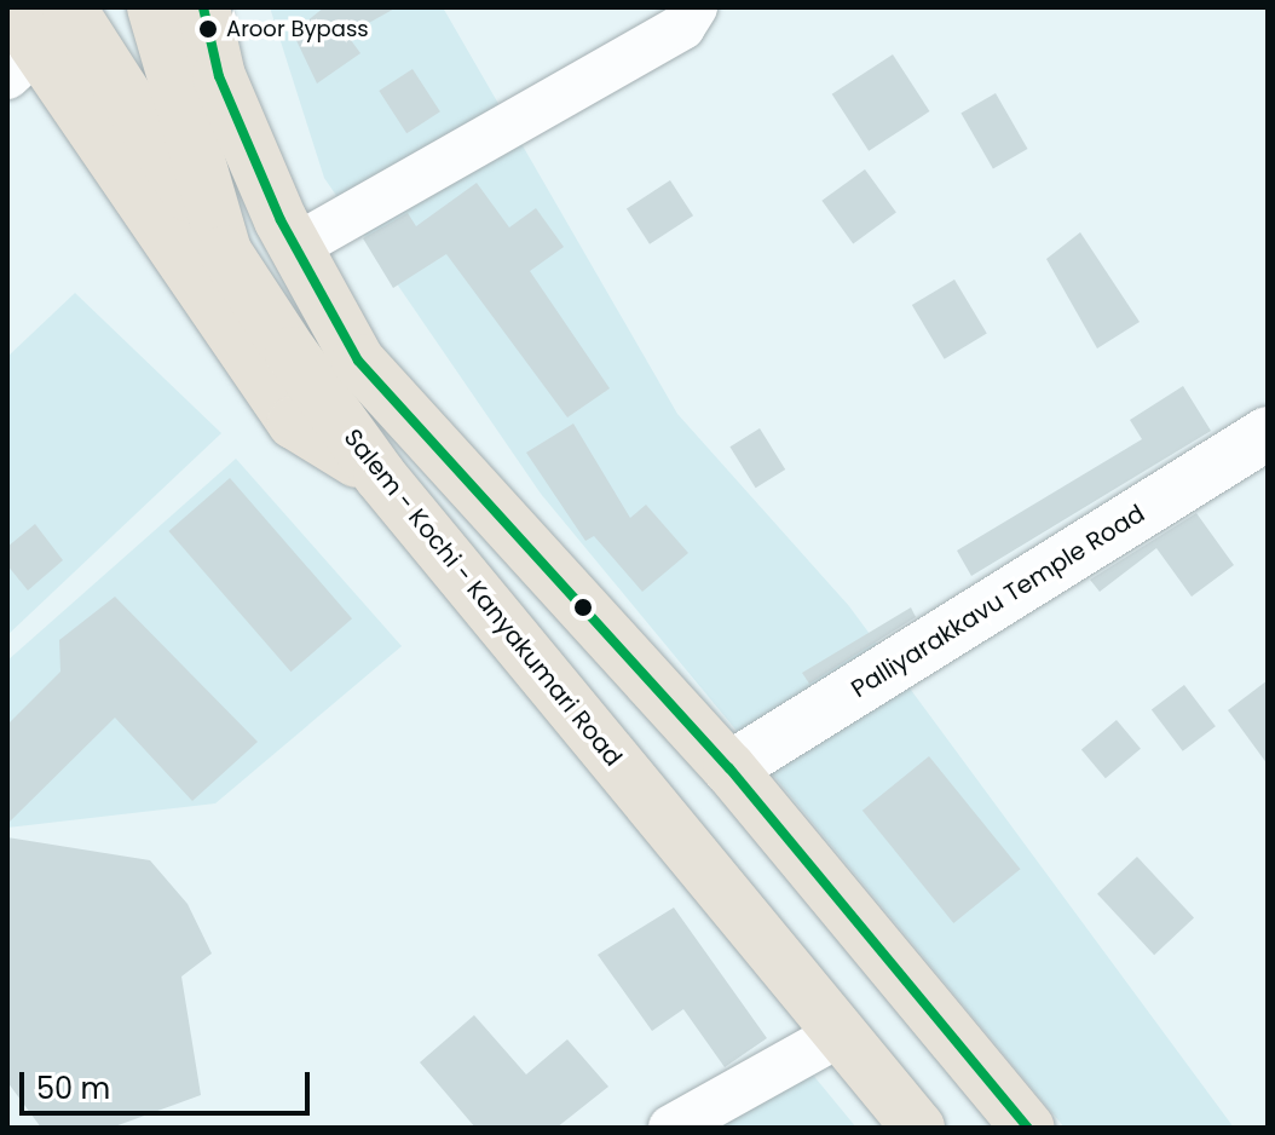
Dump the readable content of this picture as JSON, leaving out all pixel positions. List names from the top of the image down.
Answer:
{
  "streets": {
    "highway": ["Salem - Kochi - Kanyakumari Road"],
    "street": ["Palliyarakkavu Temple Road"]
  },
  "places": ["Aroor Bypass"],
  "scale_bar": "50 m"
}
